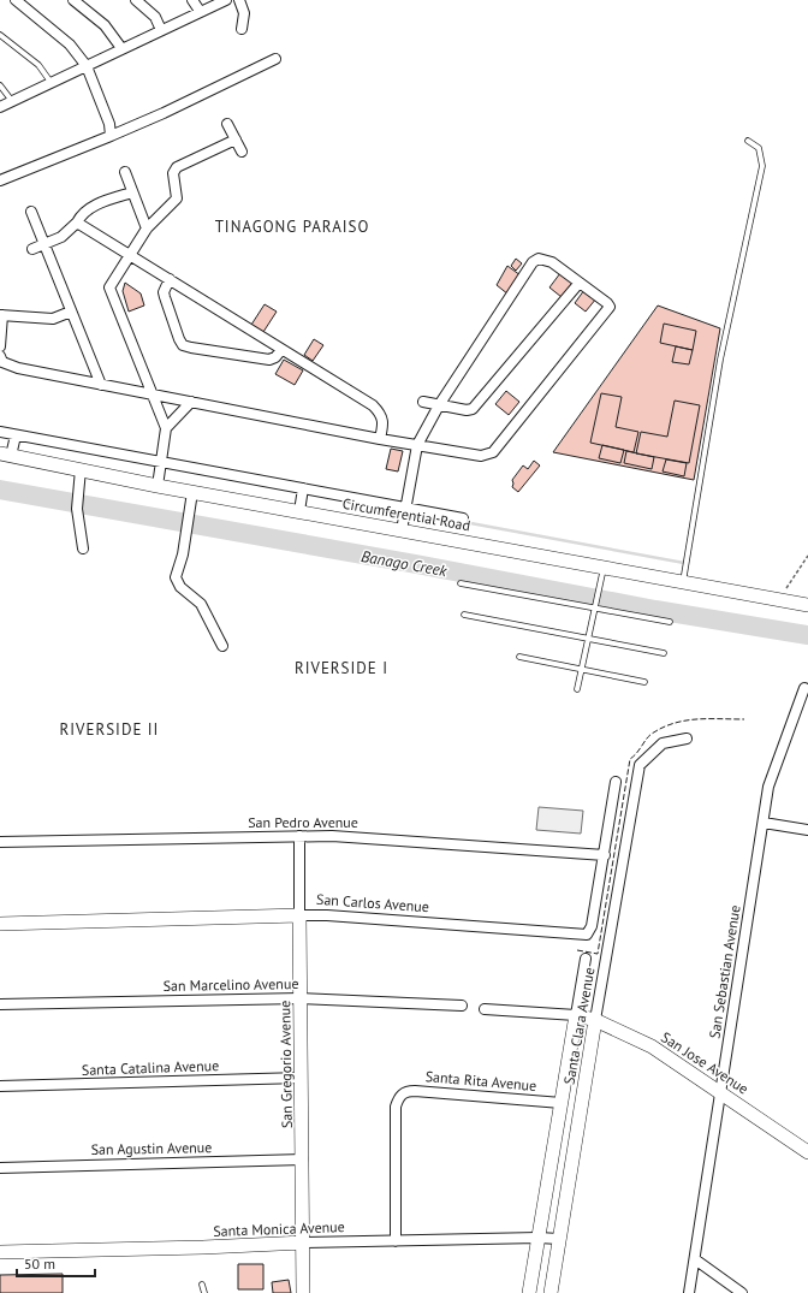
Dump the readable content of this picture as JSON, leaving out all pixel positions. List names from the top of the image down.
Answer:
{
  "streets": {
    "street": [
      "Circumferential Road",
      "San Pedro Avenue",
      "San Carlos Avenue",
      "San Sebastian Avenue",
      "San Marcelino Avenue",
      "Santa Clara Avenue",
      "San Jose Avenue",
      "San Gregorio Avenue",
      "Santa Catalina Avenue",
      "Santa Rita Avenue",
      "San Agustin Avenue",
      "Santa Monica Avenue"
    ]
  },
  "crossings": [
    ["San Pedro Avenue", "San Carlos Avenue"],
    ["San Pedro Avenue", "San Gregorio Avenue"],
    ["San Carlos Avenue", "San Gregorio Avenue"],
    ["San Sebastian Avenue", "San Jose Avenue"],
    ["San Marcelino Avenue", "San Gregorio Avenue"],
    ["Santa Clara Avenue", "San Jose Avenue"],
    ["Santa Clara Avenue", "Santa Rita Avenue"],
    ["Santa Clara Avenue", "Santa Monica Avenue"],
    ["San Gregorio Avenue", "Santa Catalina Avenue"],
    ["San Gregorio Avenue", "San Agustin Avenue"],
    ["San Gregorio Avenue", "Santa Monica Avenue"],
    ["Santa Rita Avenue", "Santa Monica Avenue"]
  ],
  "districts": ["TINAGONG PARAISO", "RIVERSIDE I", "RIVERSIDE II"],
  "water": ["Banago Creek"],
  "scale_bar": "50 m"
}
